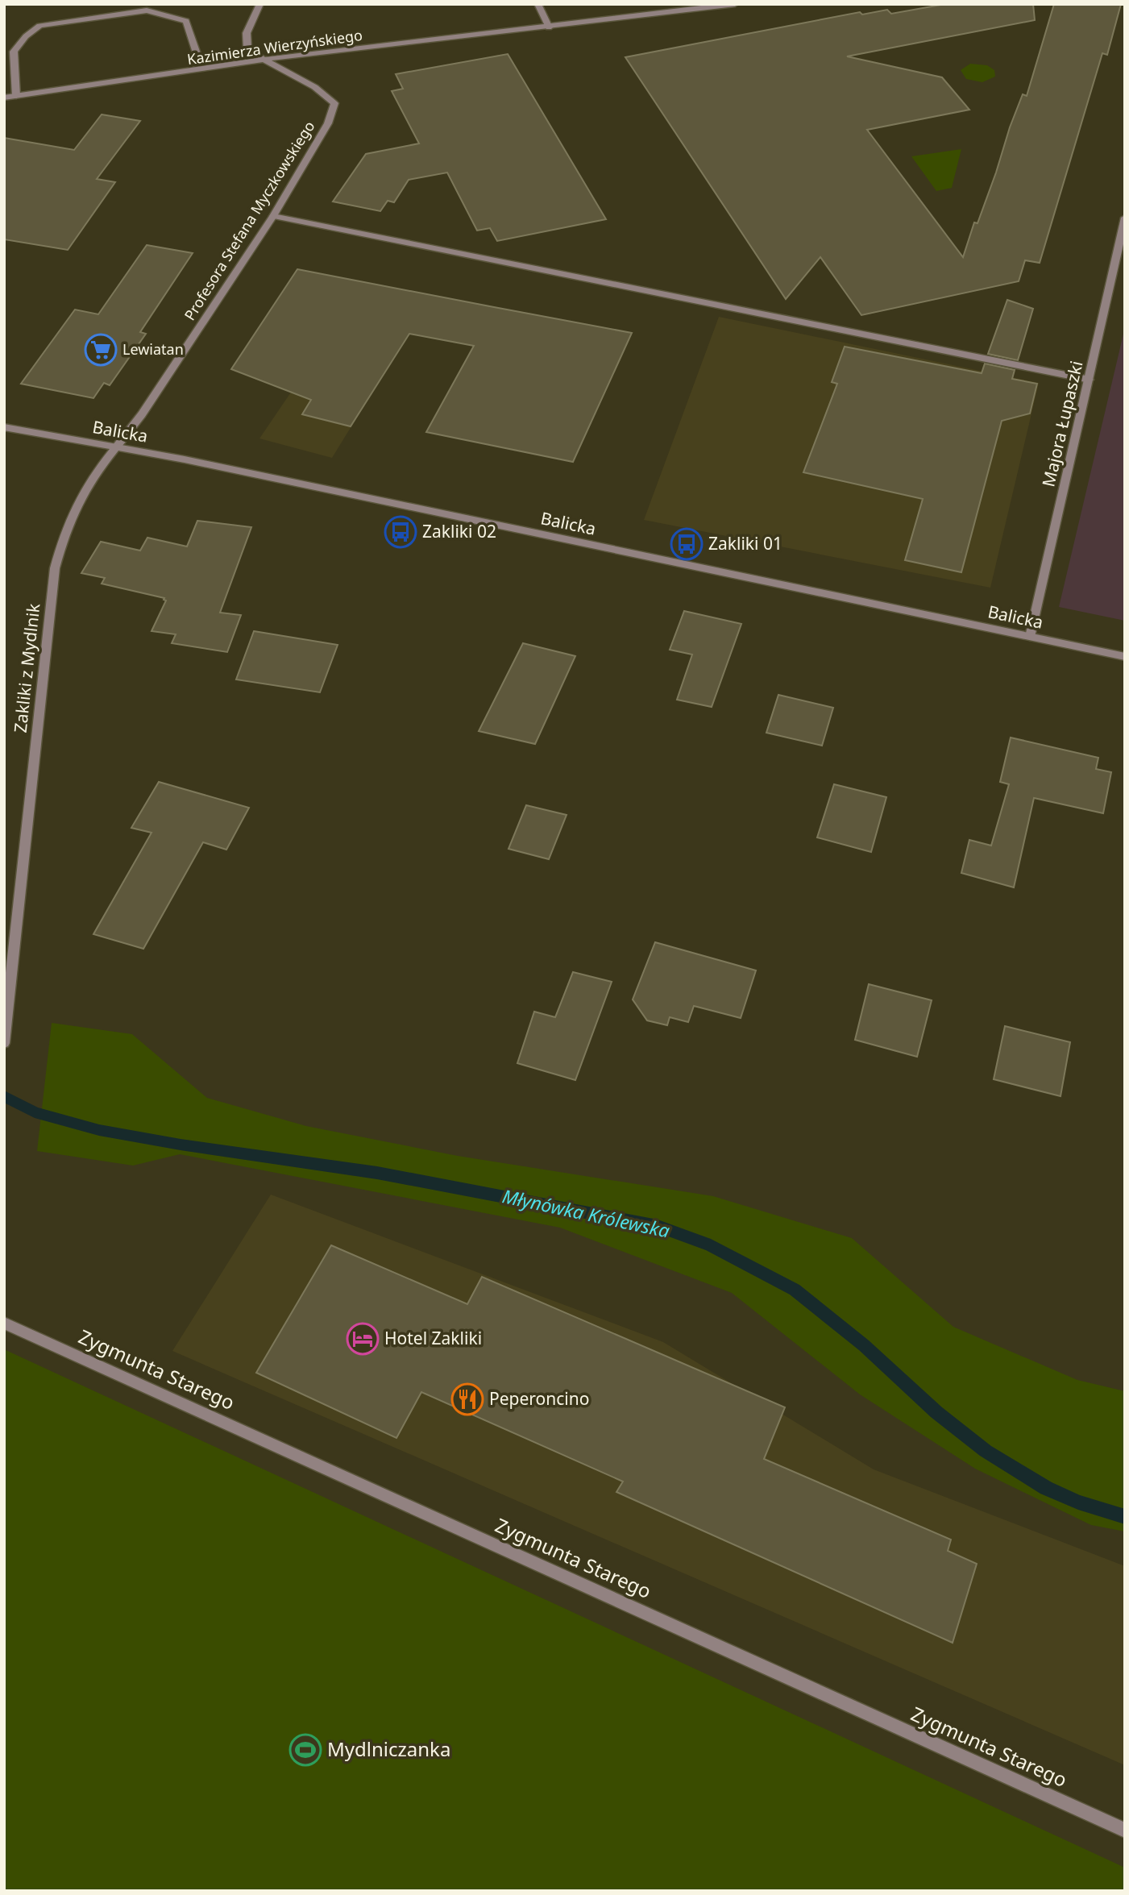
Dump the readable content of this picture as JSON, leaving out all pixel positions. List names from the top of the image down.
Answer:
{
  "streets": {
    "street": [
      "Kazimierza Wierzyńskiego",
      "Profesora Stefana Myczkowskiego",
      "Majora Łupaszki",
      "Balicka",
      "Zakliki z Mydlnik",
      "Zygmunta Starego"
    ]
  },
  "crossings": [
    ["Kazimierza Wierzyńskiego", "Profesora Stefana Myczkowskiego"],
    ["Profesora Stefana Myczkowskiego", "Balicka"],
    ["Profesora Stefana Myczkowskiego", "Zakliki z Mydlnik"],
    ["Majora Łupaszki", "Balicka"],
    ["Balicka", "Zakliki z Mydlnik"]
  ],
  "water": ["Młynówka Królewska"],
  "places": {
    "supermarket": ["Lewiatan"],
    "bus stop": ["Zakliki 02", "Zakliki 01"],
    "hotel": ["Hotel Zakliki"],
    "restaurant": ["Peperoncino"],
    "sports": ["Mydlniczanka"]
  }
}
